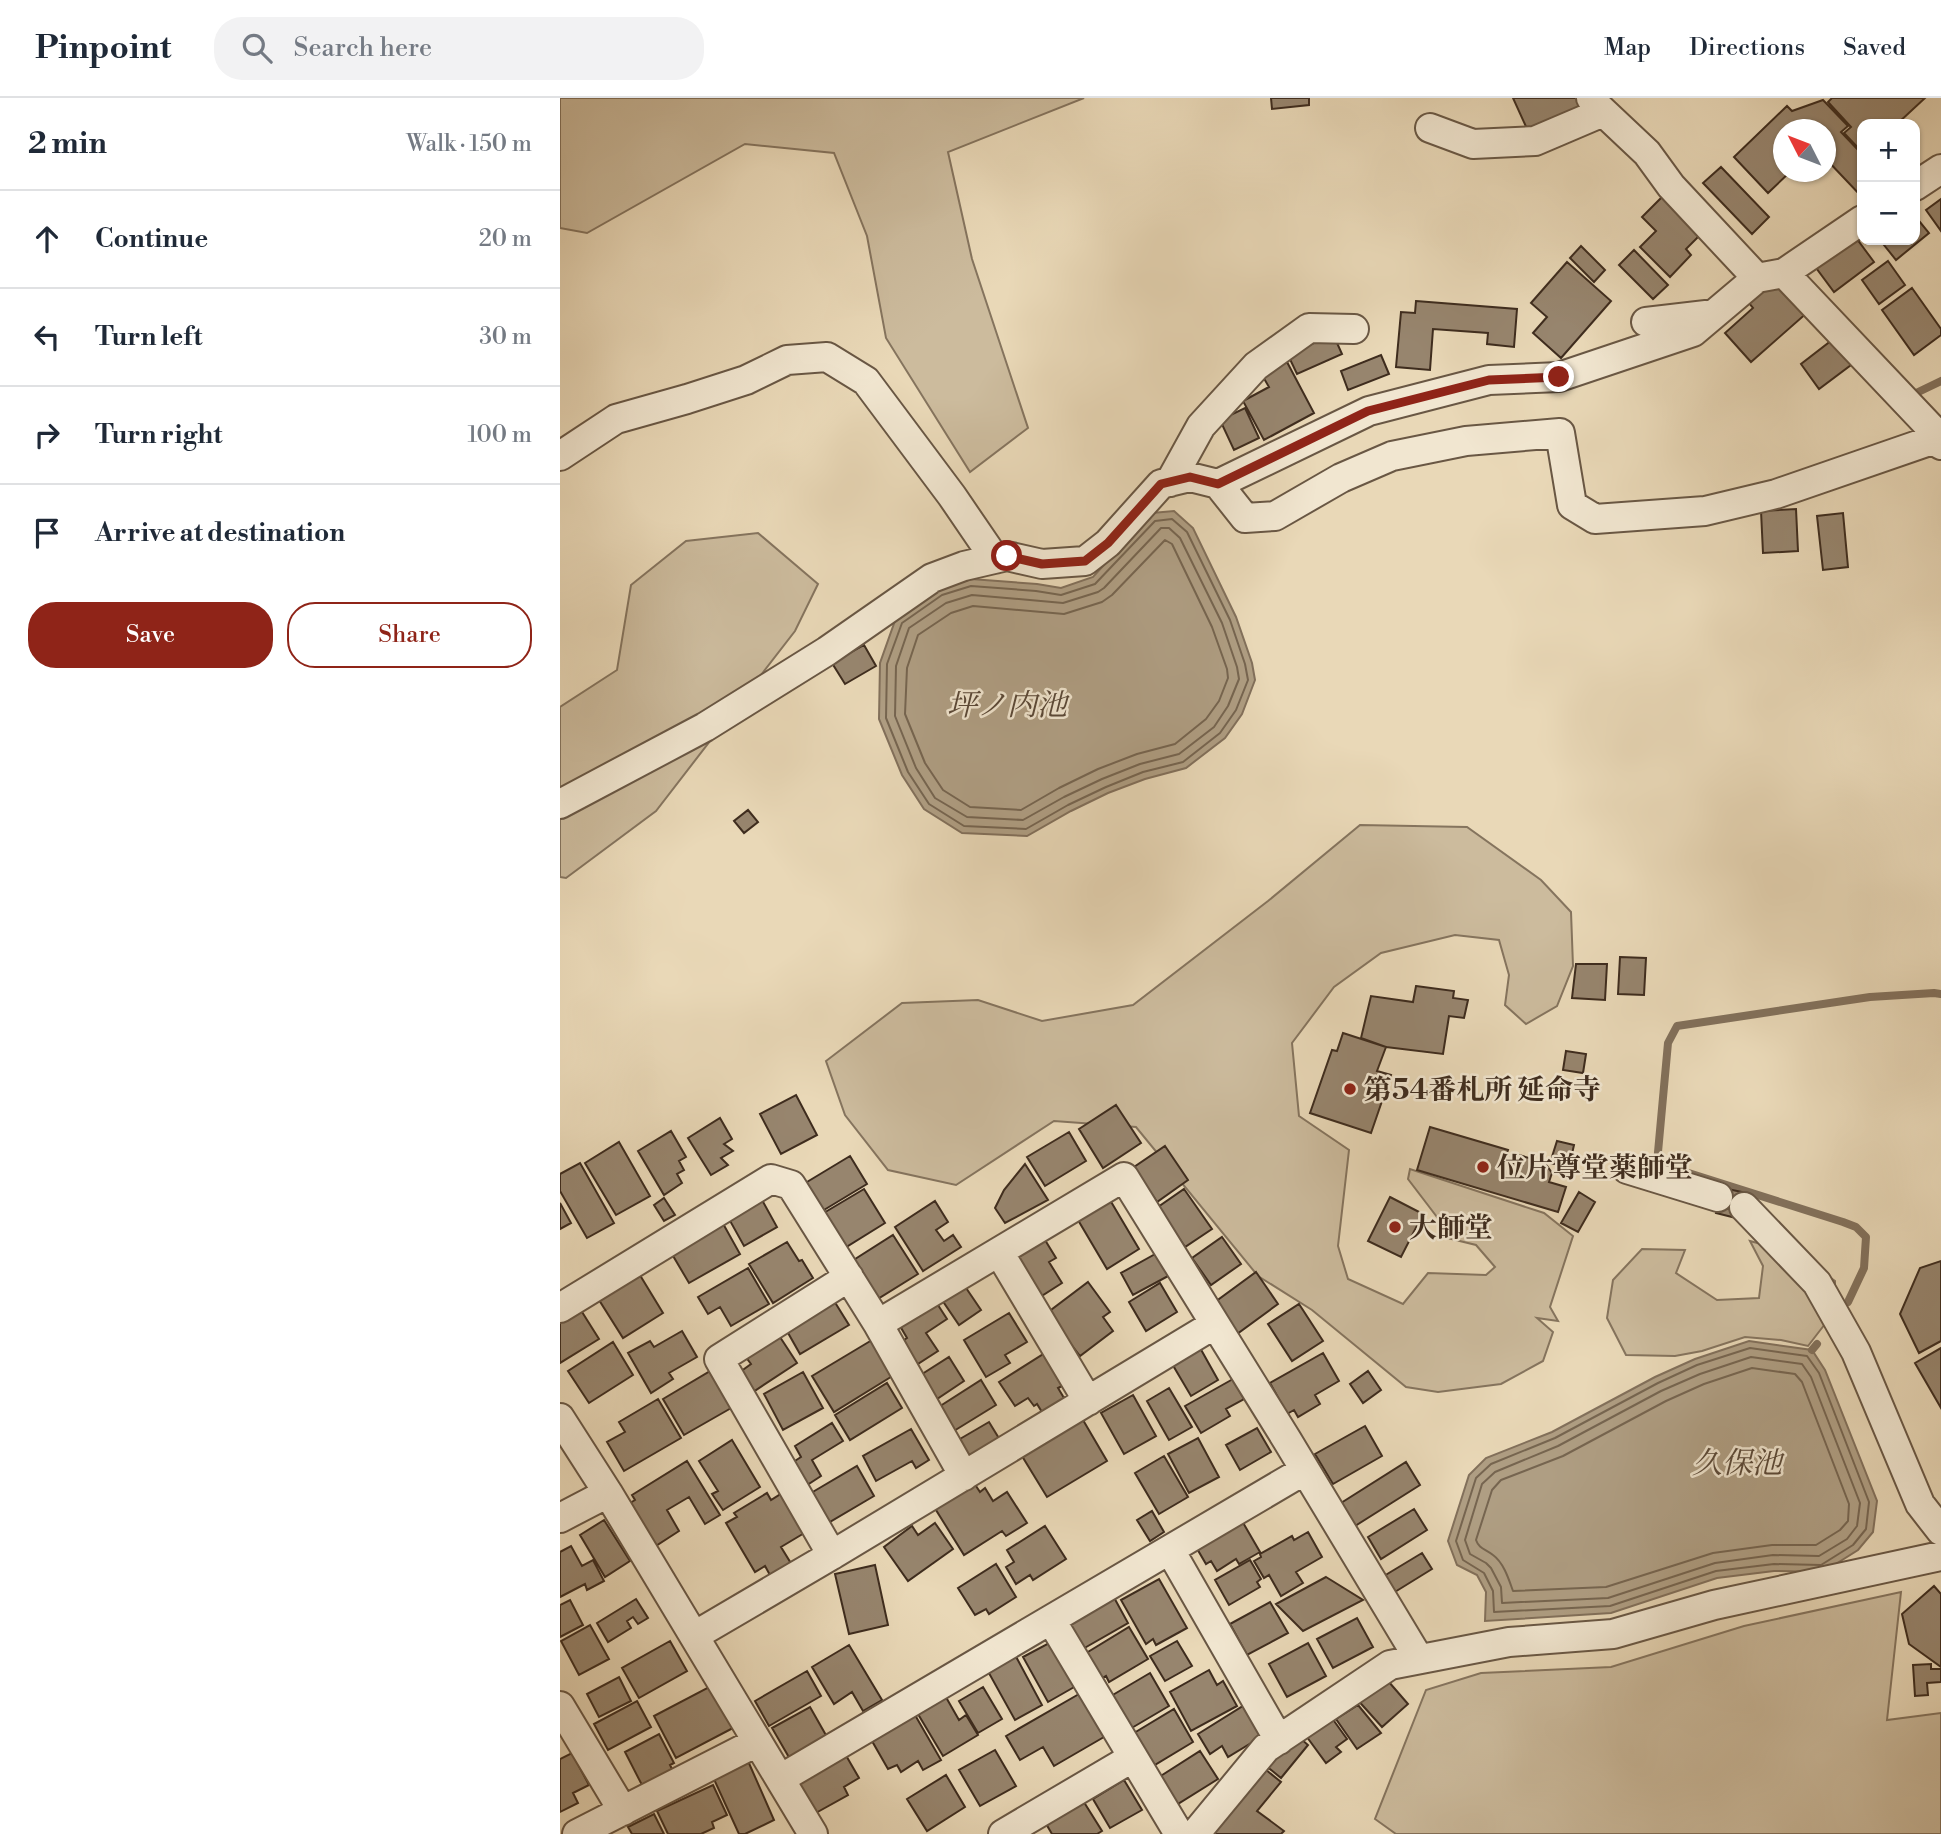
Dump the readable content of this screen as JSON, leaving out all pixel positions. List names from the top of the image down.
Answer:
{
  "water": ["坪ノ内池", "久保池"],
  "places": ["第54番札所 延命寺", "位片尊堂薬師堂", "大師堂"],
  "north": "top left",
  "page": {
    "header": "Pinpoint",
    "search": "Search here",
    "nav": ["Map", "Directions", "Saved"],
    "heading": ["2 min", "Walk · 150 m"],
    "map_buttons": ["+", "−"],
    "list": [
      ["Continue", "20 m"],
      ["Turn left", "30 m"],
      ["Turn right", "100 m"],
      "Arrive at destination"
    ],
    "buttons": ["Save", "Share"]
  }
}
